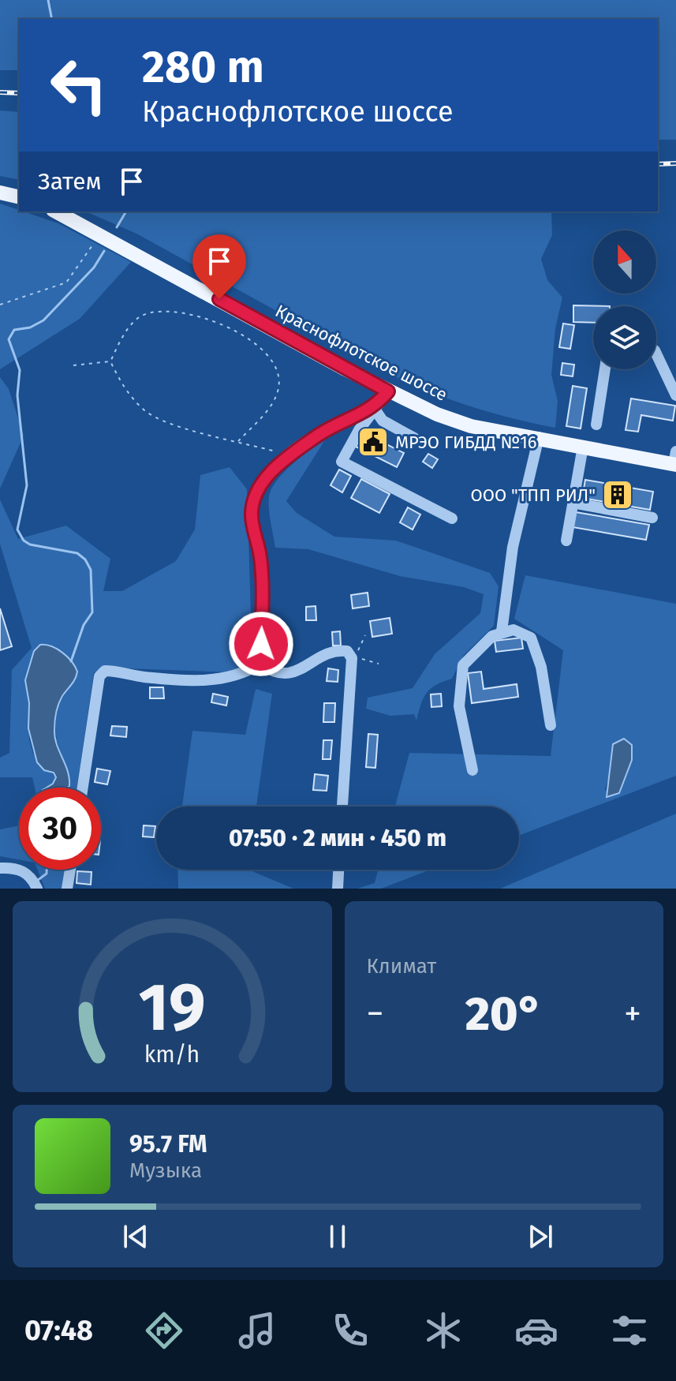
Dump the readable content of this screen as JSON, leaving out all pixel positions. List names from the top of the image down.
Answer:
{
  "streets": {
    "main road": ["Краснофлотское шоссе"]
  },
  "places": {
    "public building": ["МРЭО ГИБДД №16"],
    "building": ["ООО \"ТПП РИЛ\""]
  },
  "north": "top",
  "page": {
    "turn": ["280 m", "Краснофлотское шоссе"],
    "then": "Затем",
    "limit": "30",
    "trip": "07:50 · 2 мин · 450 m",
    "tile": "Климат",
    "heat": ["−", "20°", "+"],
    "song": ["95.7 FM", "Музыка"],
    "tabs": "07:48",
    "gauge": ["19", "km/h"]
  }
}
